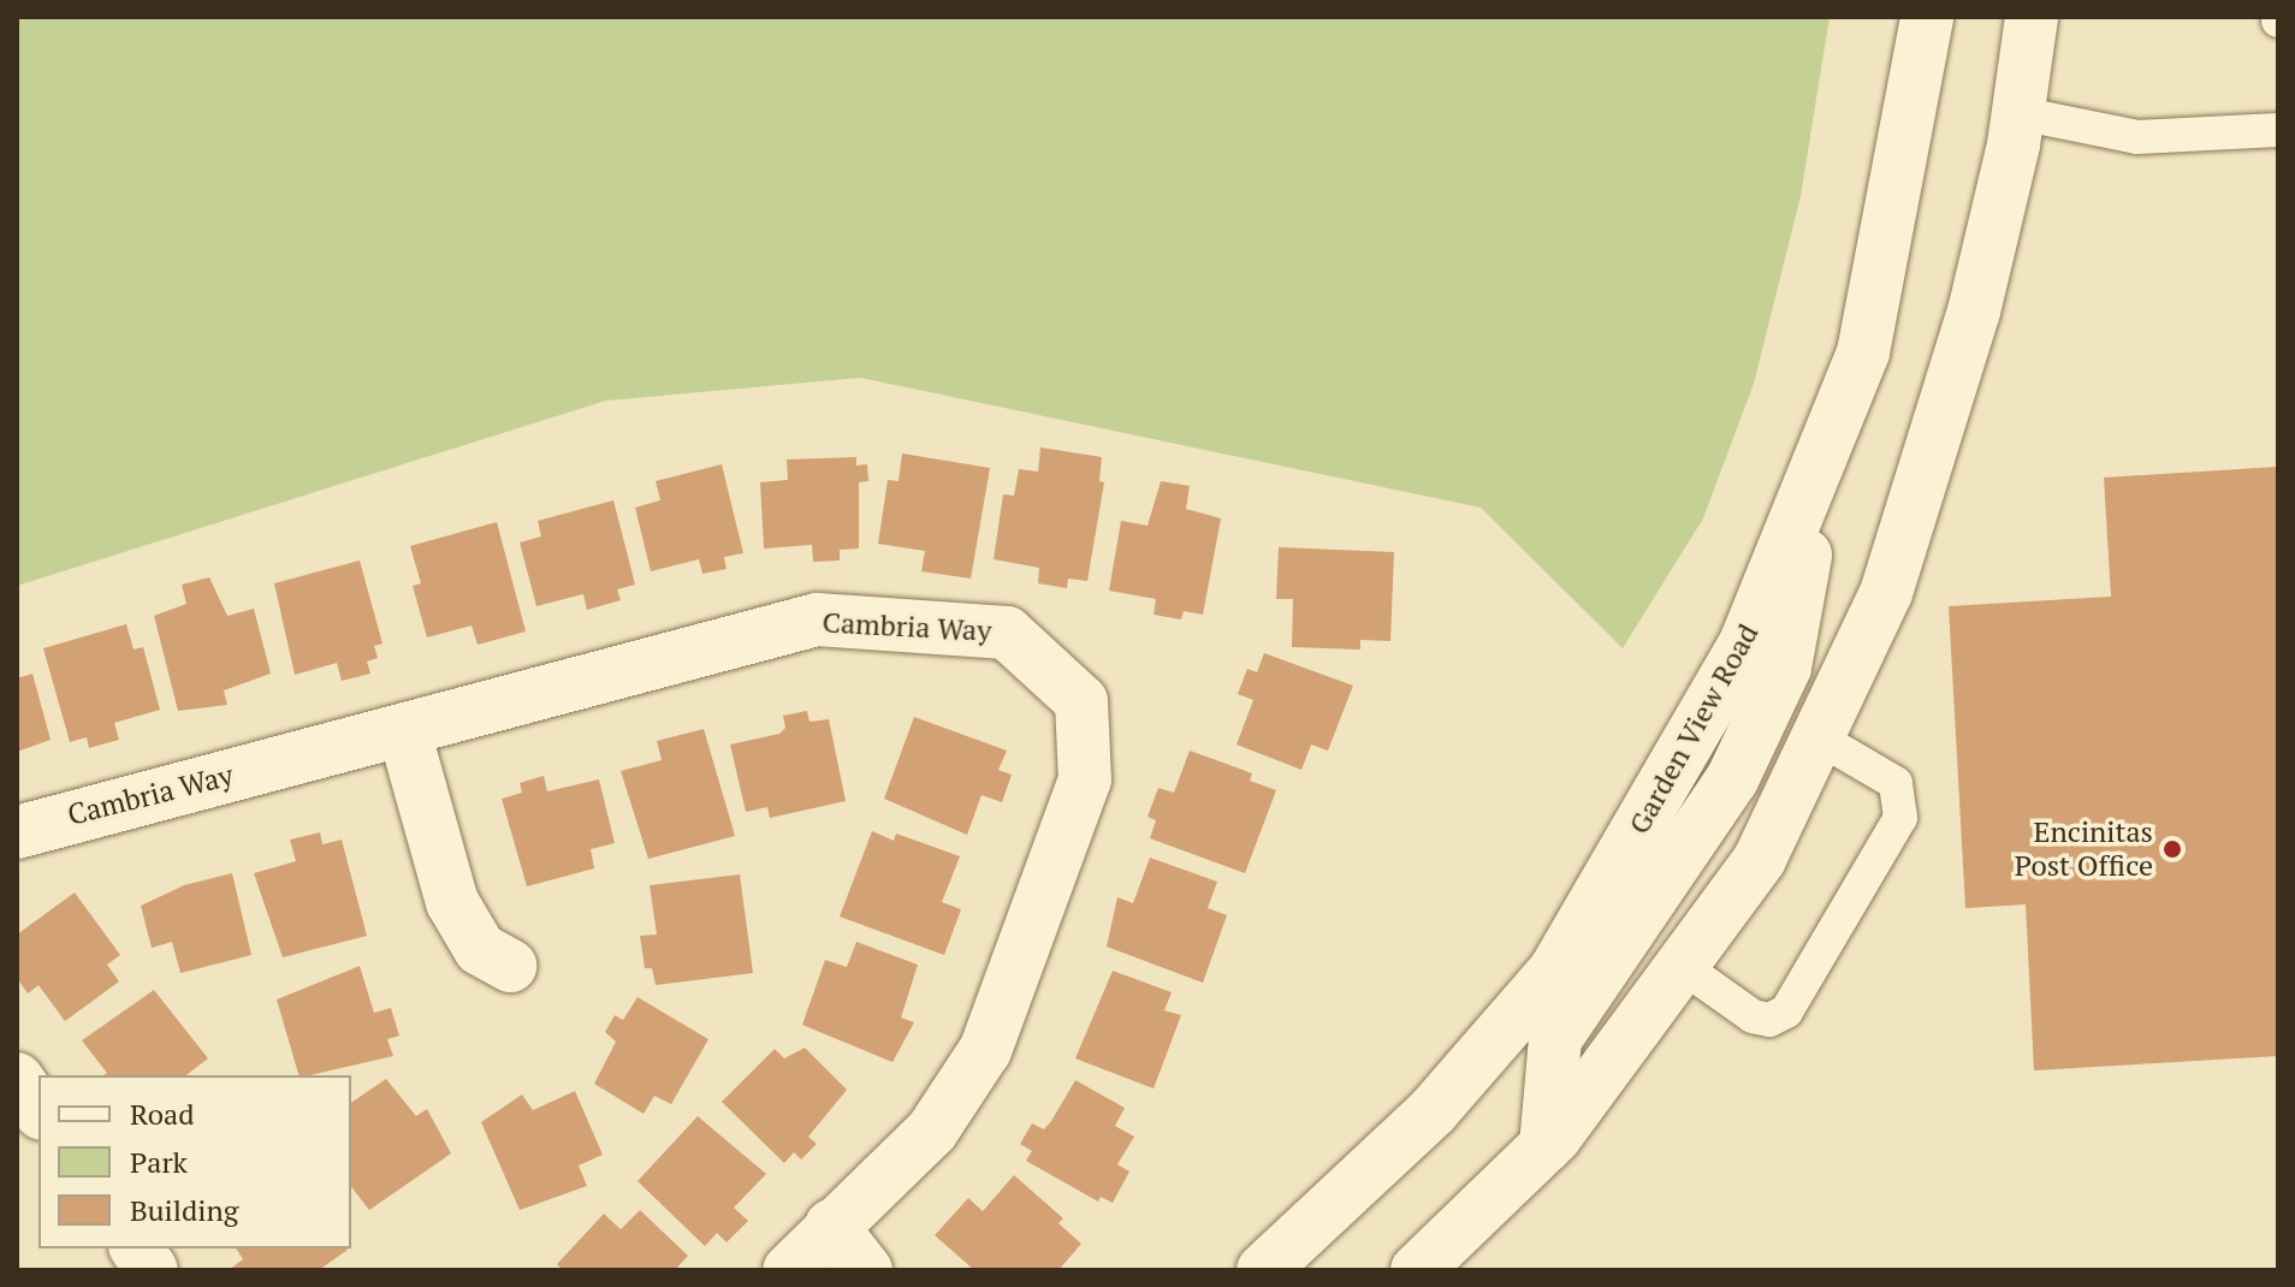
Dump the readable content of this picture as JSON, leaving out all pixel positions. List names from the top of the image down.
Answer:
{
  "streets": {
    "main road": ["Cambria Way", "Garden View Road"]
  },
  "places": ["Encinitas Post Office"],
  "legend": ["Road", "Park", "Building"]
}
